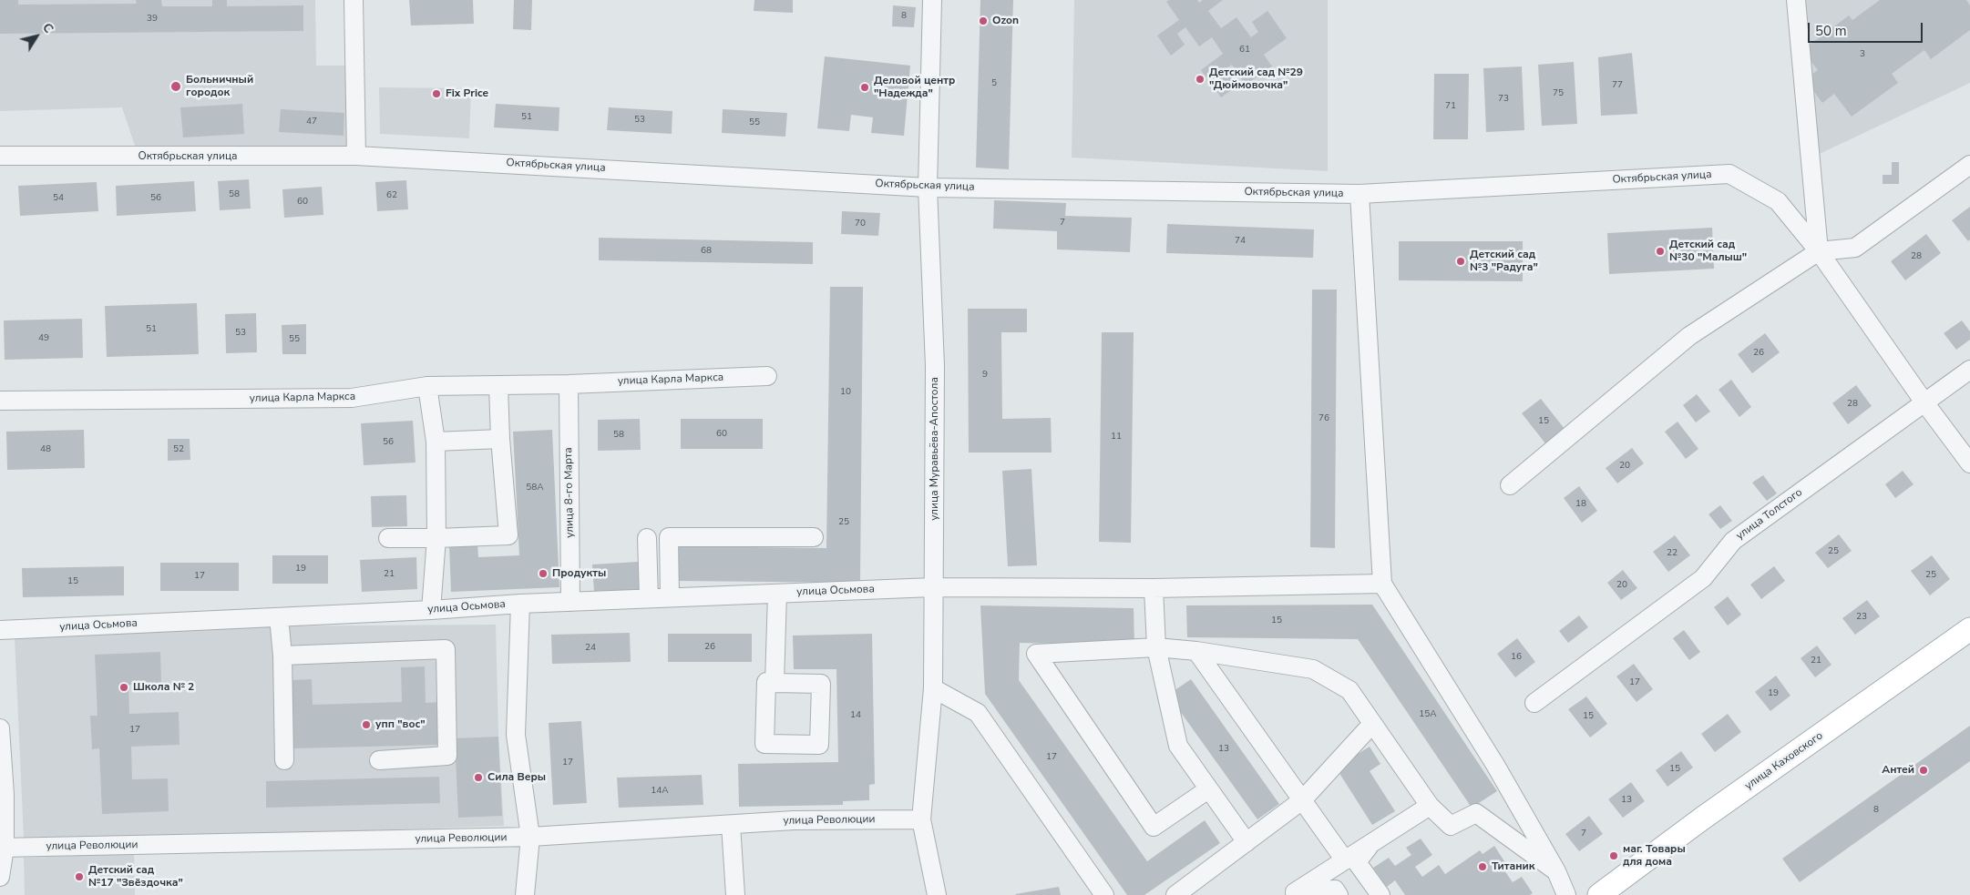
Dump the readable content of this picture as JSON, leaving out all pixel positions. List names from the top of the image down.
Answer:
{
  "streets": {
    "main road": ["улица Каховского"],
    "street": [
      "Октябрьская улица",
      "улица Карла Маркса",
      "улица Муравьёва-Апостола",
      "улица 8-го Марта",
      "улица Толстого",
      "улица Осьмова",
      "улица Революции"
    ]
  },
  "crossings": [
    ["Октябрьская улица", "улица Муравьёва-Апостола"],
    ["Октябрьская улица", "улица Толстого"],
    ["улица Карла Маркса", "улица 8-го Марта"],
    ["улица Муравьёва-Апостола", "улица Осьмова"],
    ["улица Муравьёва-Апостола", "улица Революции"],
    ["улица 8-го Марта", "улица Осьмова"]
  ],
  "places": [
    "Ozon",
    "Детский сад №29 \"Дюймовочка\"",
    "Больничный городок",
    "Деловой центр \"Надежда\"",
    "Fix Price",
    "Детский сад №30 \"Малыш\"",
    "Детский сад №3 \"Радуга\"",
    "Продукты",
    "Школа № 2",
    "упп \"вос\"",
    "Антей",
    "Сила Веры",
    "маг. Товары для дома",
    "Титаник",
    "Детский сад №17 \"Звёздочка\""
  ],
  "house_numbers": [
    "8",
    "39",
    "61",
    "3",
    "5",
    "77",
    "75",
    "73",
    "71",
    "51",
    "53",
    "47",
    "55",
    "58",
    "62",
    "54",
    "56",
    "60",
    "7",
    "70",
    "74",
    "68",
    "28",
    "51",
    "53",
    "49",
    "55",
    "26",
    "9",
    "10",
    "28",
    "76",
    "15",
    "60",
    "58",
    "11",
    "56",
    "48",
    "52",
    "20",
    "58А",
    "18",
    "25",
    "25",
    "22",
    "19",
    "21",
    "25",
    "17",
    "15",
    "20",
    "23",
    "15",
    "26",
    "24",
    "16",
    "21",
    "17",
    "19",
    "15А",
    "14",
    "15",
    "17",
    "13",
    "17",
    "17",
    "15",
    "14А",
    "13",
    "8",
    "7"
  ],
  "scale_bar": "50 m",
  "north": "top right"
}
